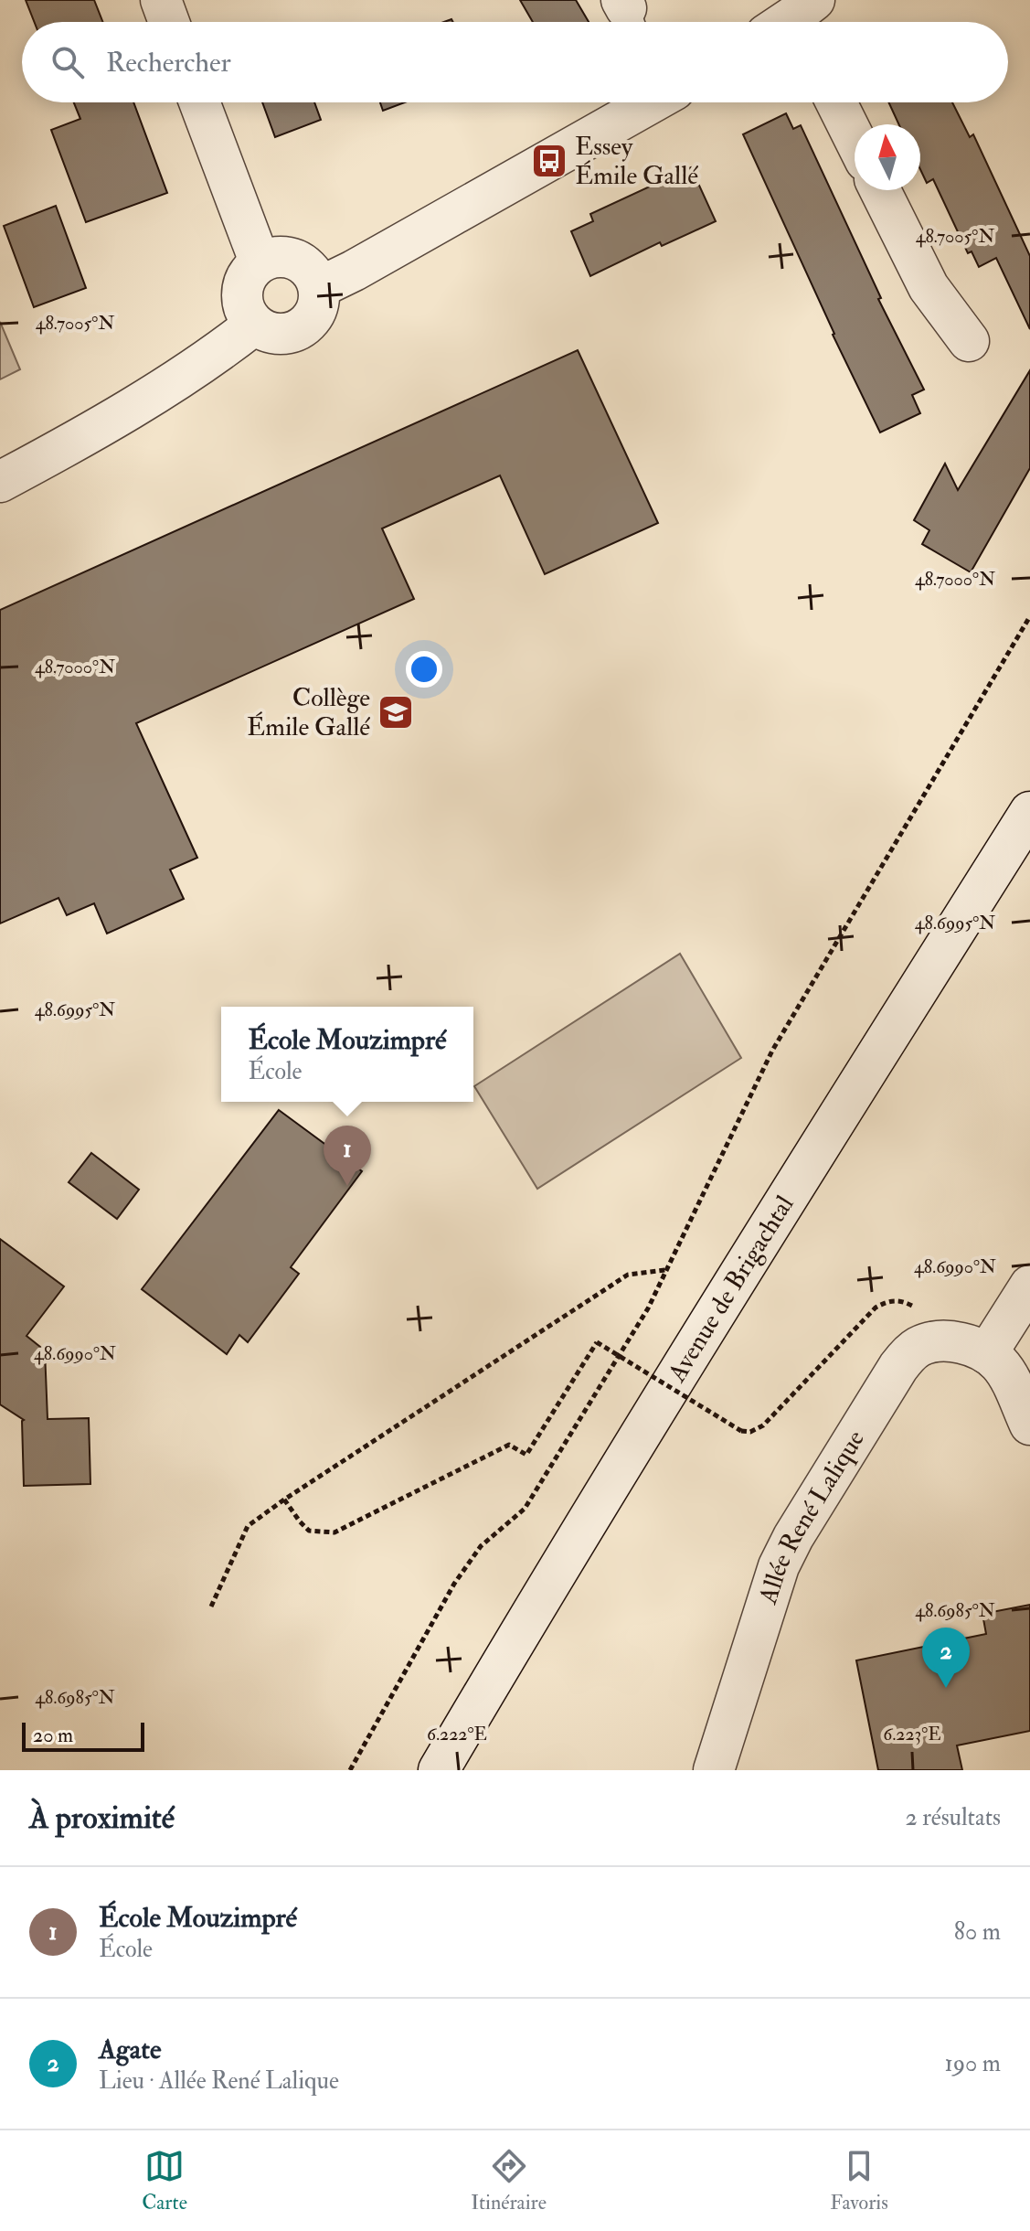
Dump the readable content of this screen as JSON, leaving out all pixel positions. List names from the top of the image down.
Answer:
{
  "streets": {
    "street": ["Avenue de Brigachtal", "Allée René Lalique"]
  },
  "places": {
    "bus stop": ["Essey Émile Gallé"],
    "school or university": ["Collège Émile Gallé"]
  },
  "scale_bar": "20 m",
  "north": "top",
  "page": {
    "search": "Rechercher",
    "popup": ["École Mouzimpré", "École"],
    "pins": ["1", "2"],
    "scale": "20 m",
    "heading": ["À proximité", "2 résultats"],
    "list": [
      {
        "mark": "1",
        "name": "École Mouzimpré",
        "note": "École",
        "value": "80 m"
      },
      {
        "mark": "2",
        "name": "Agate",
        "note": "Lieu · Allée René Lalique",
        "value": "190 m"
      }
    ],
    "nav": ["Carte", "Itinéraire", "Favoris"]
  },
  "coordinates": [
    "48.7005°N",
    "48.7000°N",
    "48.6995°N",
    "48.6990°N",
    "48.6985°N",
    "6.222°E",
    "6.223°E"
  ]
}
